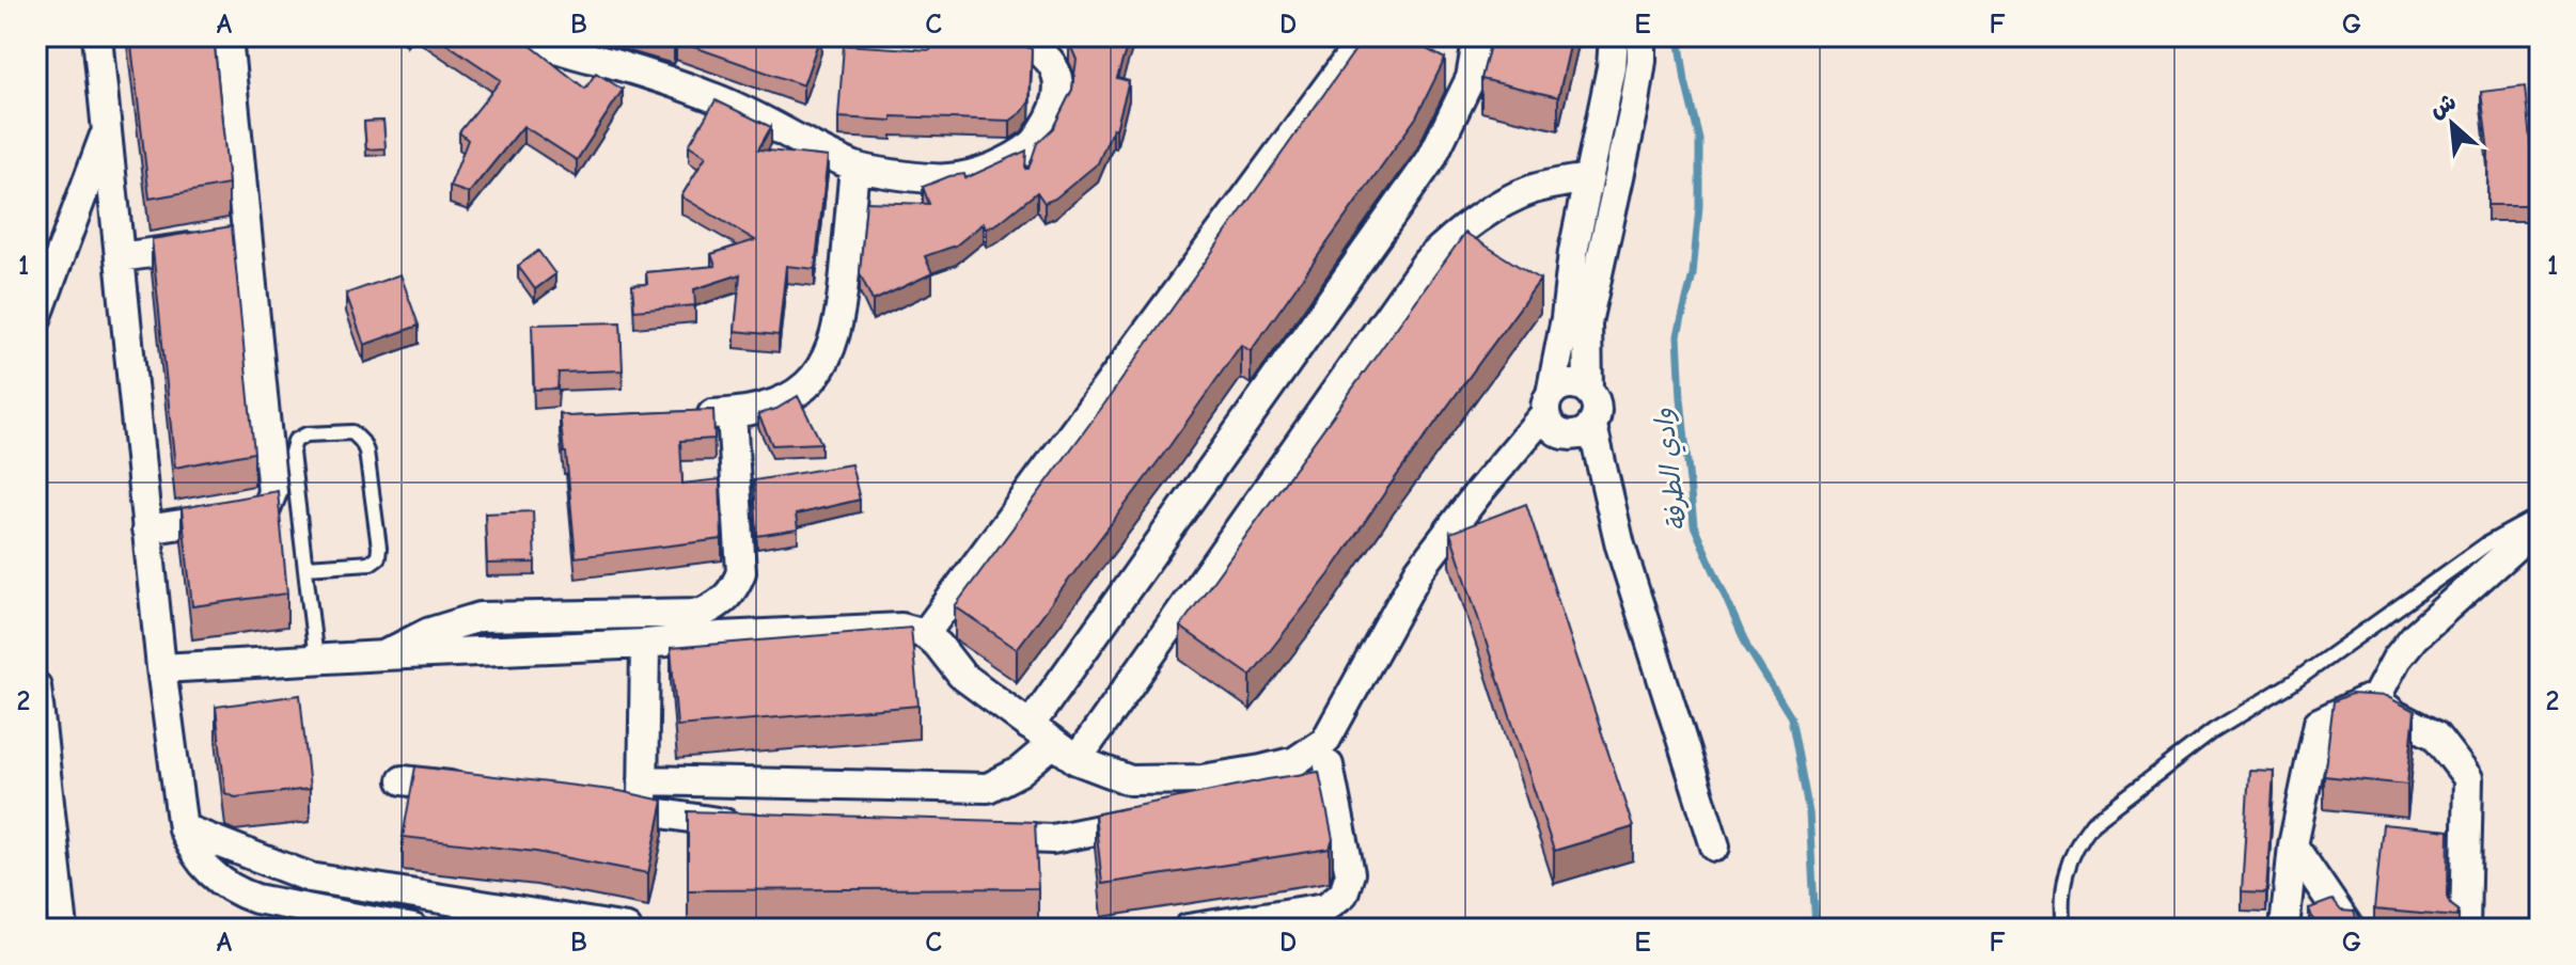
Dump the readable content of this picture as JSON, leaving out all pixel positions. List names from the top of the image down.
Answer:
{
  "water": ["وادي الطرفة"],
  "north": "top left",
  "grid": {
    "columns": [
      "A",
      "B",
      "C",
      "D",
      "E",
      "F",
      "G"
    ],
    "rows": ["1", "2"]
  }
}
